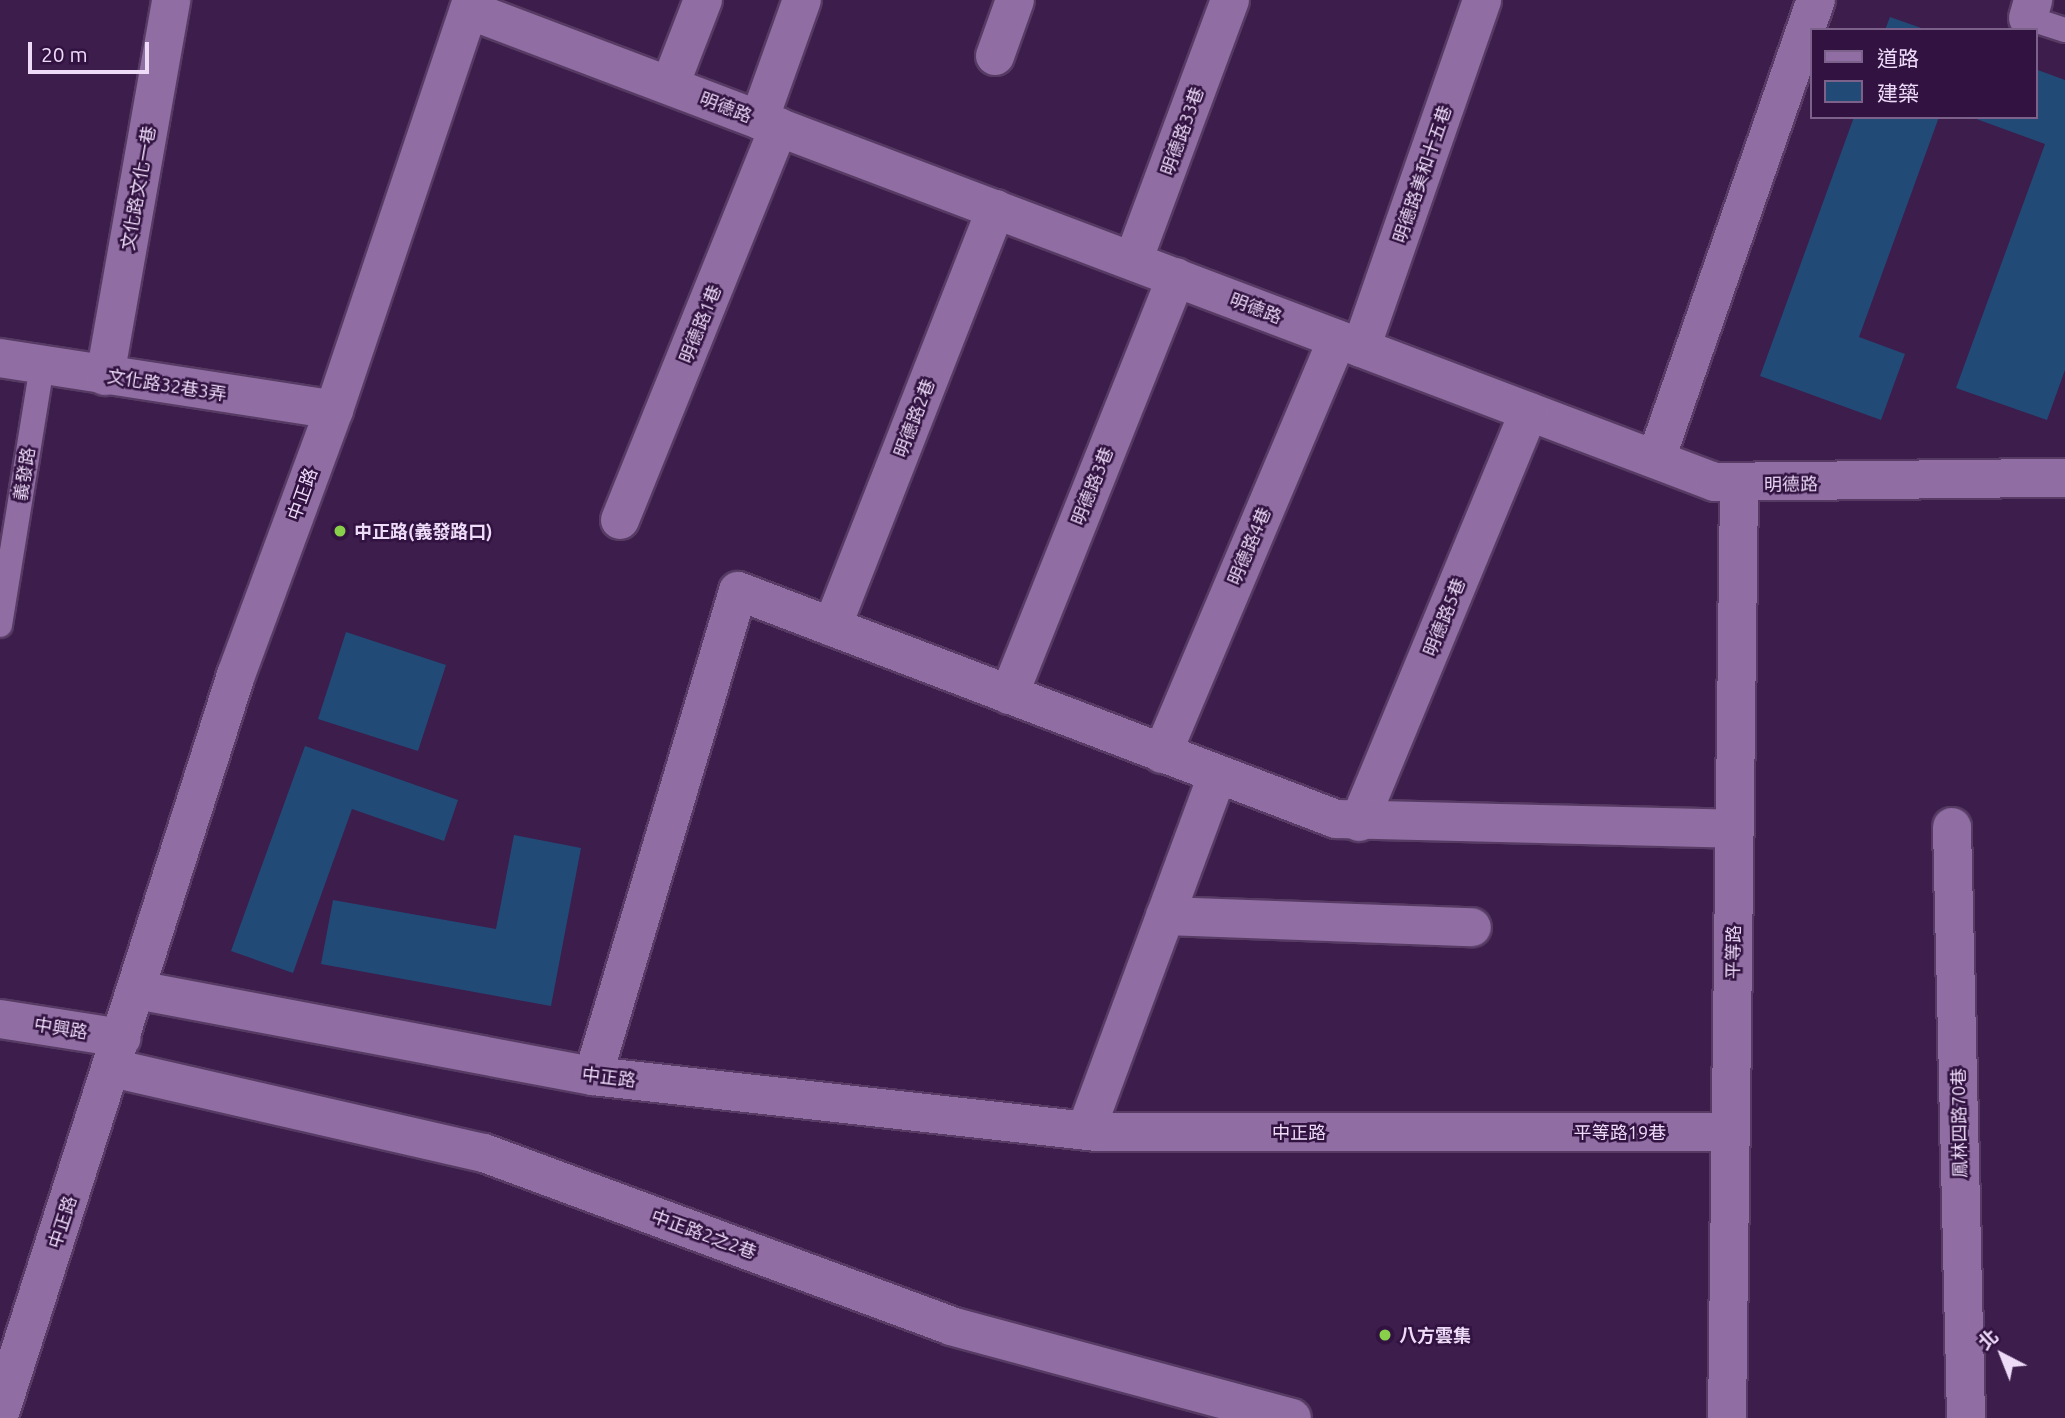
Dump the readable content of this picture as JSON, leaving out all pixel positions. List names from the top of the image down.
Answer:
{
  "streets": {
    "street": [
      "明德路",
      "明德路33巷",
      "明德路美和十五巷",
      "文化路文化一巷",
      "明德路1巷",
      "文化路32巷3弄",
      "明德路2巷",
      "明德路3巷",
      "中正路",
      "明德路4巷",
      "明德路5巷",
      "平等路",
      "中興路",
      "鳳林四路70巷",
      "平等路19巷",
      "中正路2之2巷"
    ],
    "lane": ["義發路"]
  },
  "crossings": [
    ["明德路", "明德路33巷"],
    ["明德路", "明德路美和十五巷"],
    ["明德路", "明德路1巷"],
    ["明德路", "明德路2巷"],
    ["明德路", "明德路3巷"],
    ["明德路", "中正路"],
    ["明德路", "明德路4巷"],
    ["明德路", "明德路5巷"],
    ["明德路", "平等路"],
    ["明德路美和十五巷", "明德路4巷"],
    ["文化路文化一巷", "文化路32巷3弄"],
    ["文化路32巷3弄", "義發路"],
    ["文化路32巷3弄", "中正路"],
    ["中正路", "中興路"],
    ["中正路", "平等路19巷"],
    ["中正路", "中正路2之2巷"],
    ["平等路", "平等路19巷"],
    ["中興路", "中正路2之2巷"]
  ],
  "places": ["中正路(義發路口)", "八方雲集"],
  "legend": ["道路", "建築"],
  "scale_bar": "20 m",
  "north": "top left"
}
